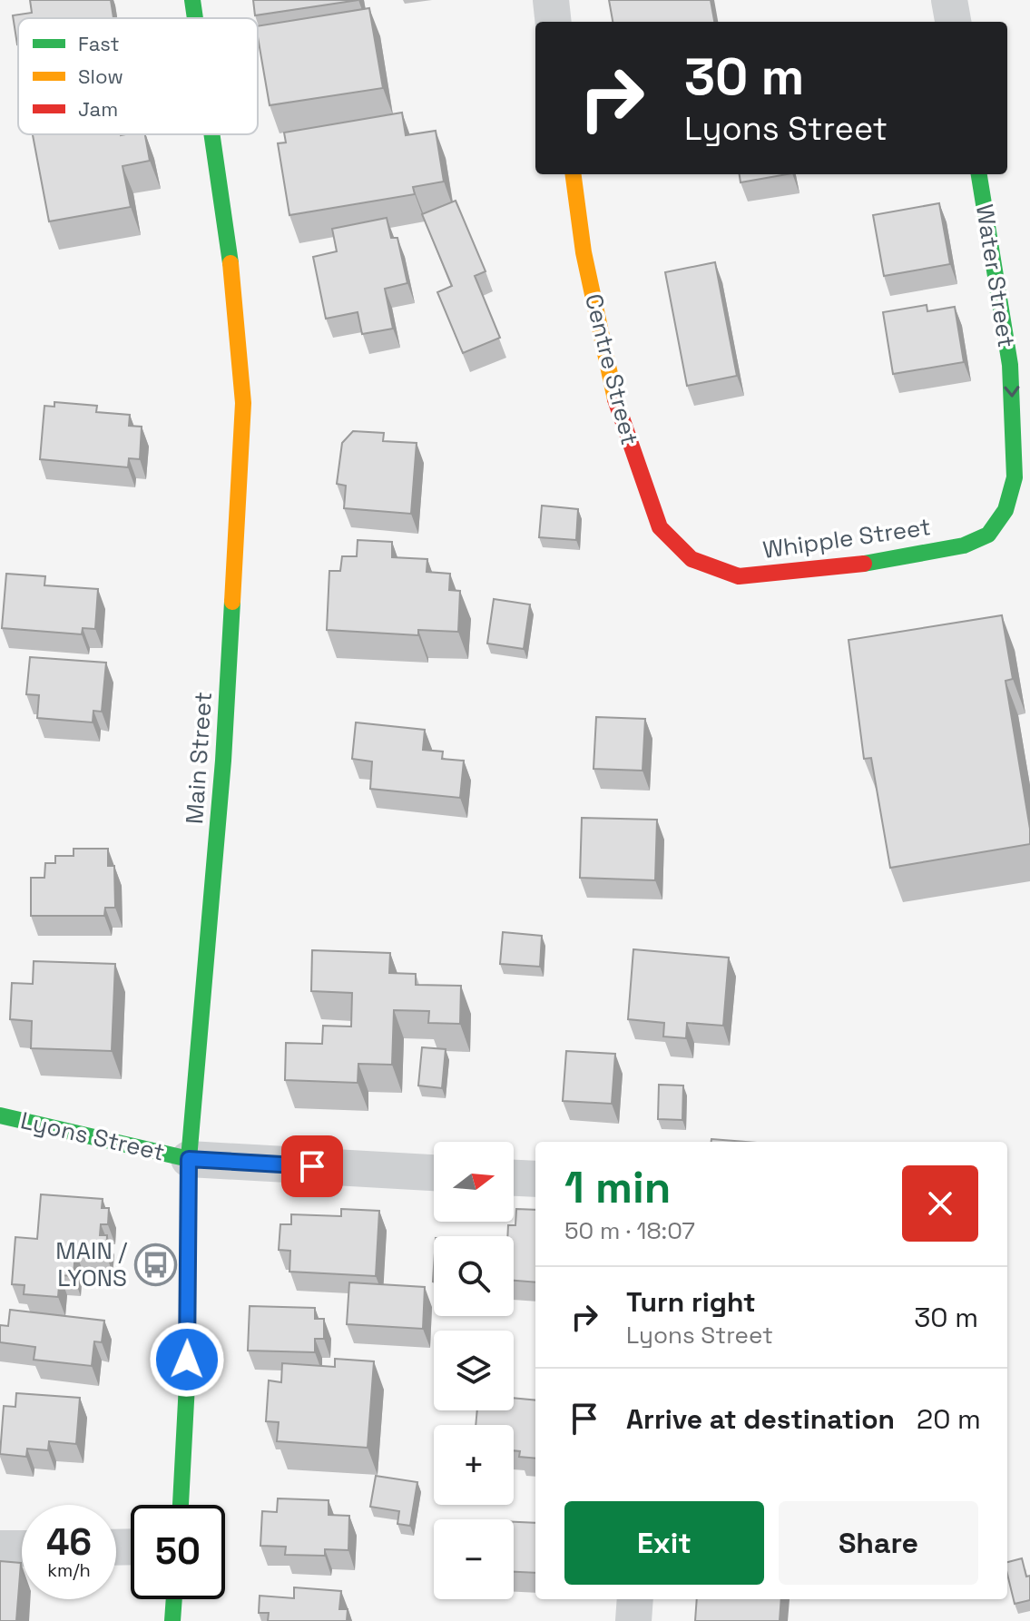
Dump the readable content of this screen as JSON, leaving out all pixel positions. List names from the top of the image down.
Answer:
{
  "streets": {
    "main road": [
      "Water Street",
      "Centre Street",
      "Whipple Street",
      "Main Street",
      "Lyons Street"
    ]
  },
  "crossings": [
    ["Water Street", "Whipple Street"],
    ["Centre Street", "Whipple Street"],
    ["Main Street", "Lyons Street"]
  ],
  "one_way": ["Water Street"],
  "places": {
    "bus stop": ["MAIN / LYONS"]
  },
  "legend": ["Fast", "Slow", "Jam"],
  "north": "right",
  "page": {
    "turn": ["30 m", "Lyons Street"],
    "map_buttons": ["+", "−"],
    "heading": ["1 min", "50 m · 18:07"],
    "list": [
      {
        "name": "Turn right",
        "note": "Lyons Street",
        "value": "30 m"
      },
      {
        "name": "Arrive at destination",
        "value": "20 m"
      }
    ],
    "buttons": ["Exit", "Share"],
    "speed": "46 km/h",
    "limit": "50"
  }
}
